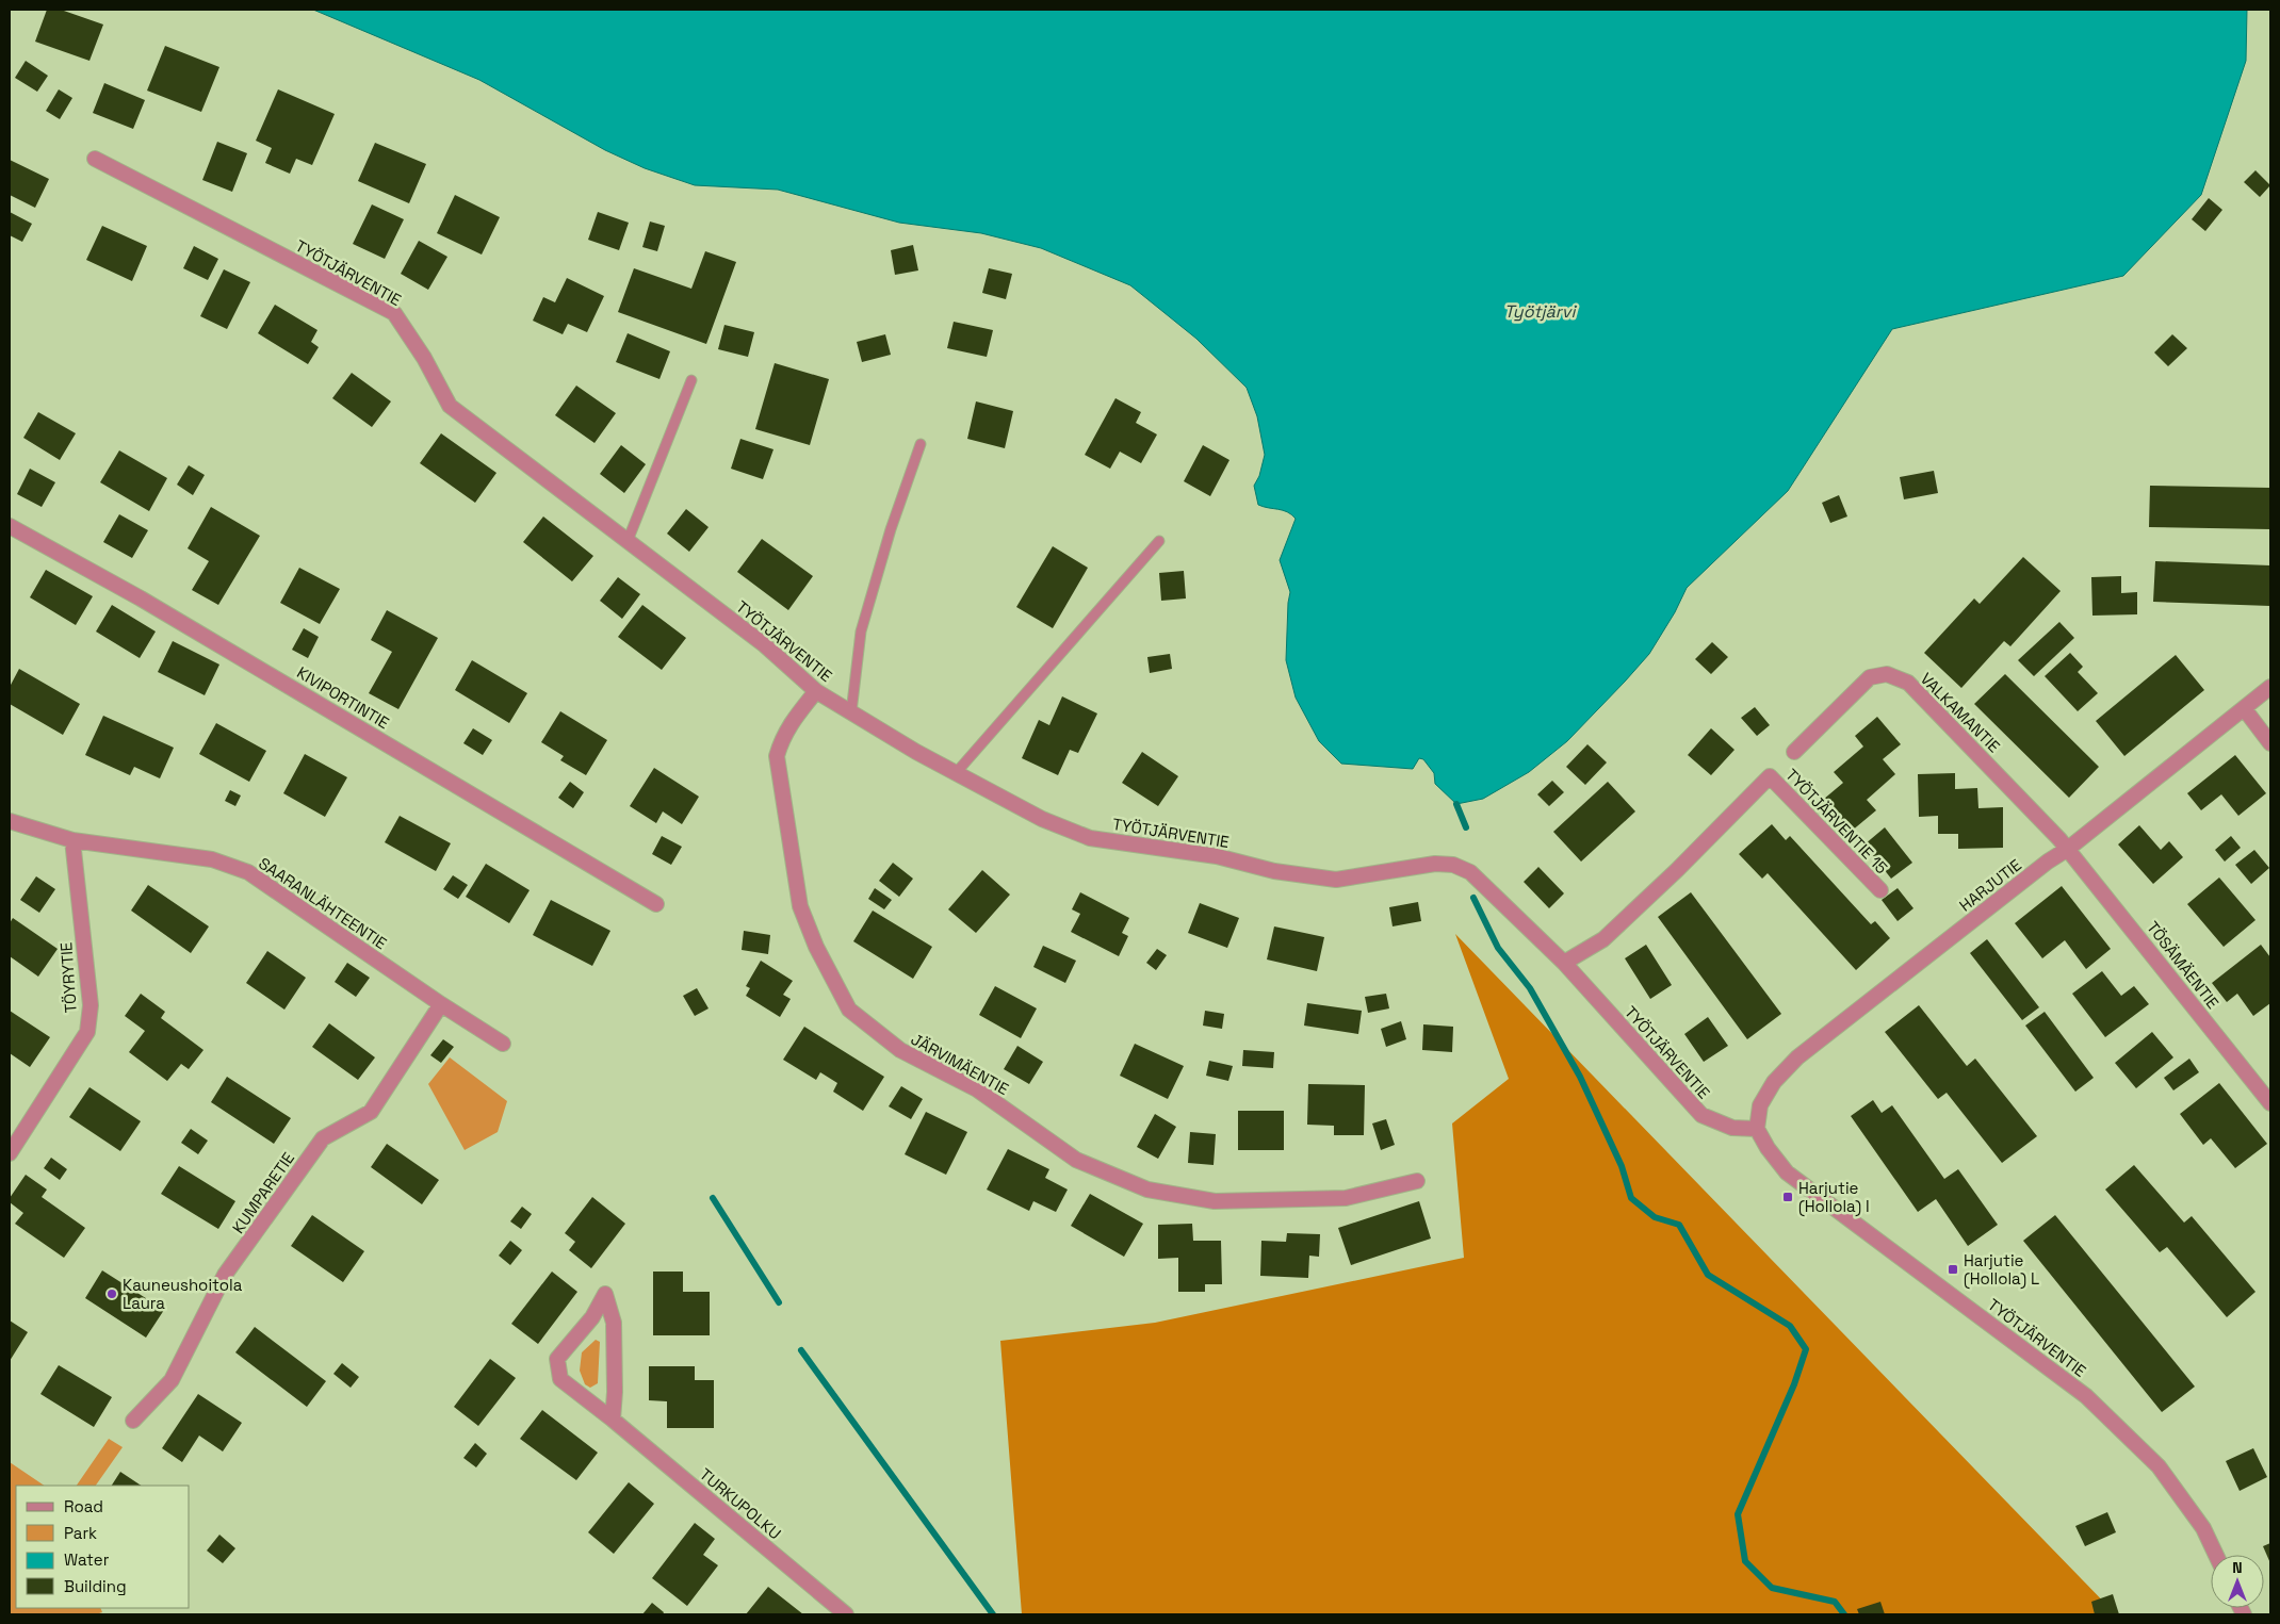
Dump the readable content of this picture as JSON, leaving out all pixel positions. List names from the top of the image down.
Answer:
{
  "streets": {
    "street": [
      "TYÖTJÄRVENTIE",
      "KIVIPORTINTIE",
      "VALKAMANTIE",
      "TYÖTJÄRVENTIE 15",
      "HARJUTIE",
      "SAARANLÄHTEENTIE",
      "TÖSÄMÄENTIE",
      "TÖYRYTIE",
      "JÄRVIMÄENTIE",
      "KUMPARETIE",
      "TURKUPOLKU"
    ]
  },
  "crossings": [
    ["TYÖTJÄRVENTIE", "TYÖTJÄRVENTIE 15"],
    ["TYÖTJÄRVENTIE", "HARJUTIE"],
    ["TYÖTJÄRVENTIE", "JÄRVIMÄENTIE"],
    ["VALKAMANTIE", "HARJUTIE"],
    ["VALKAMANTIE", "TÖSÄMÄENTIE"],
    ["HARJUTIE", "TÖSÄMÄENTIE"],
    ["SAARANLÄHTEENTIE", "TÖYRYTIE"],
    ["SAARANLÄHTEENTIE", "KUMPARETIE"]
  ],
  "water": ["Työtjärvi"],
  "places": {
    "transit": ["Harjutie (Hollola) I", "Harjutie (Hollola) L"],
    "other": ["Kauneushoitola Laura"]
  },
  "legend": [
    "Road",
    "Park",
    "Water",
    "Building"
  ],
  "north": "top"
}
